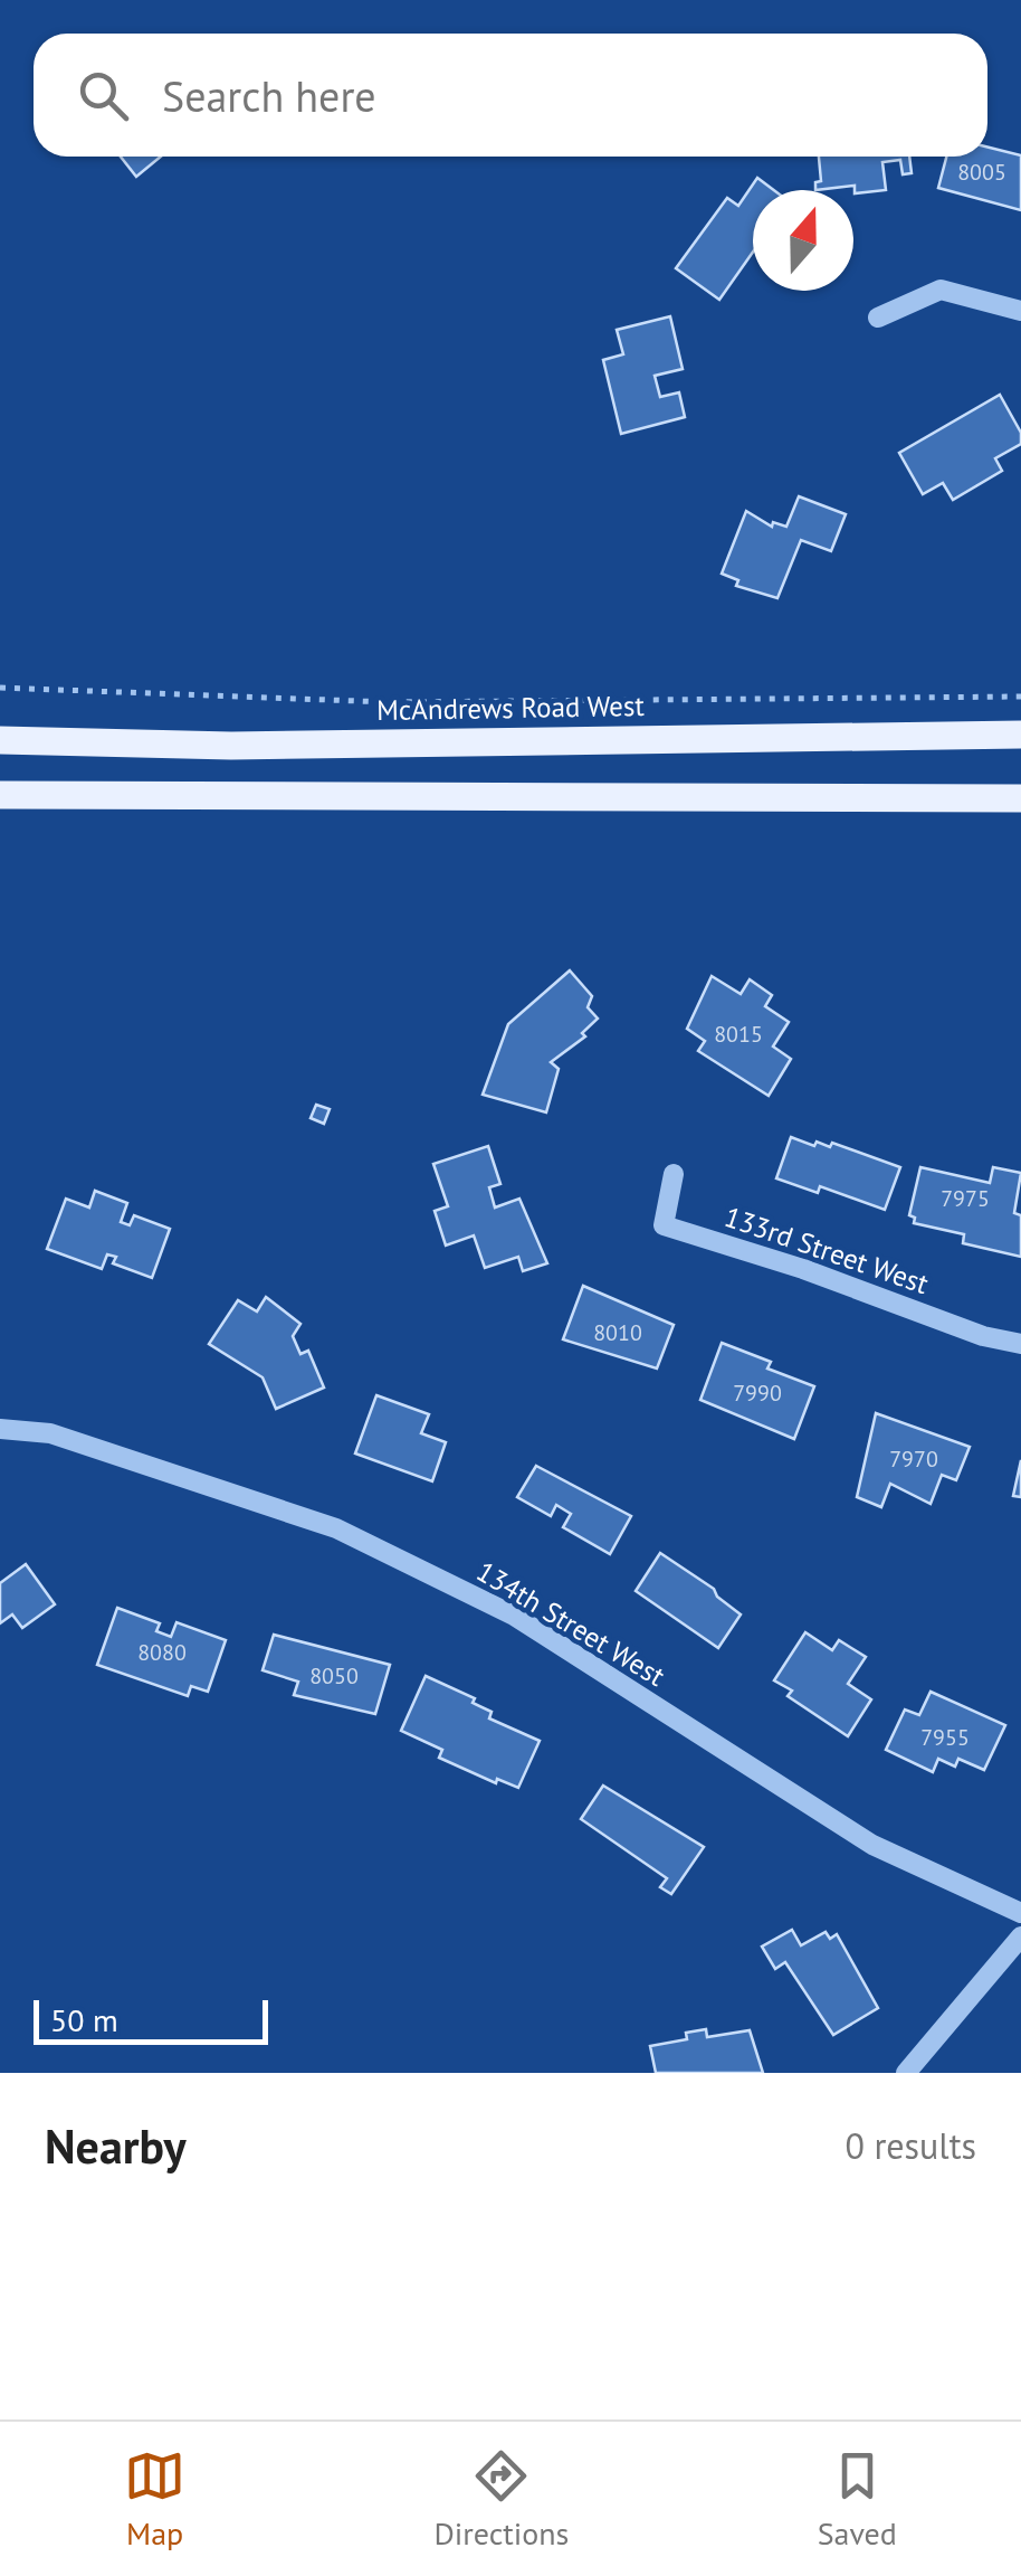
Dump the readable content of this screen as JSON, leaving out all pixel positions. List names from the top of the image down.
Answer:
{
  "streets": {
    "main road": ["McAndrews Road West"],
    "street": ["133rd Street West", "134th Street West"]
  },
  "house_numbers": [
    "8005",
    "8015",
    "7975",
    "8010",
    "7990",
    "7970",
    "8080",
    "8050",
    "7955"
  ],
  "scale_bar": "50 m",
  "north": "top",
  "page": {
    "search": "Search here",
    "scale": "50 m",
    "heading": ["Nearby", "0 results"],
    "nav": ["Map", "Directions", "Saved"]
  }
}
